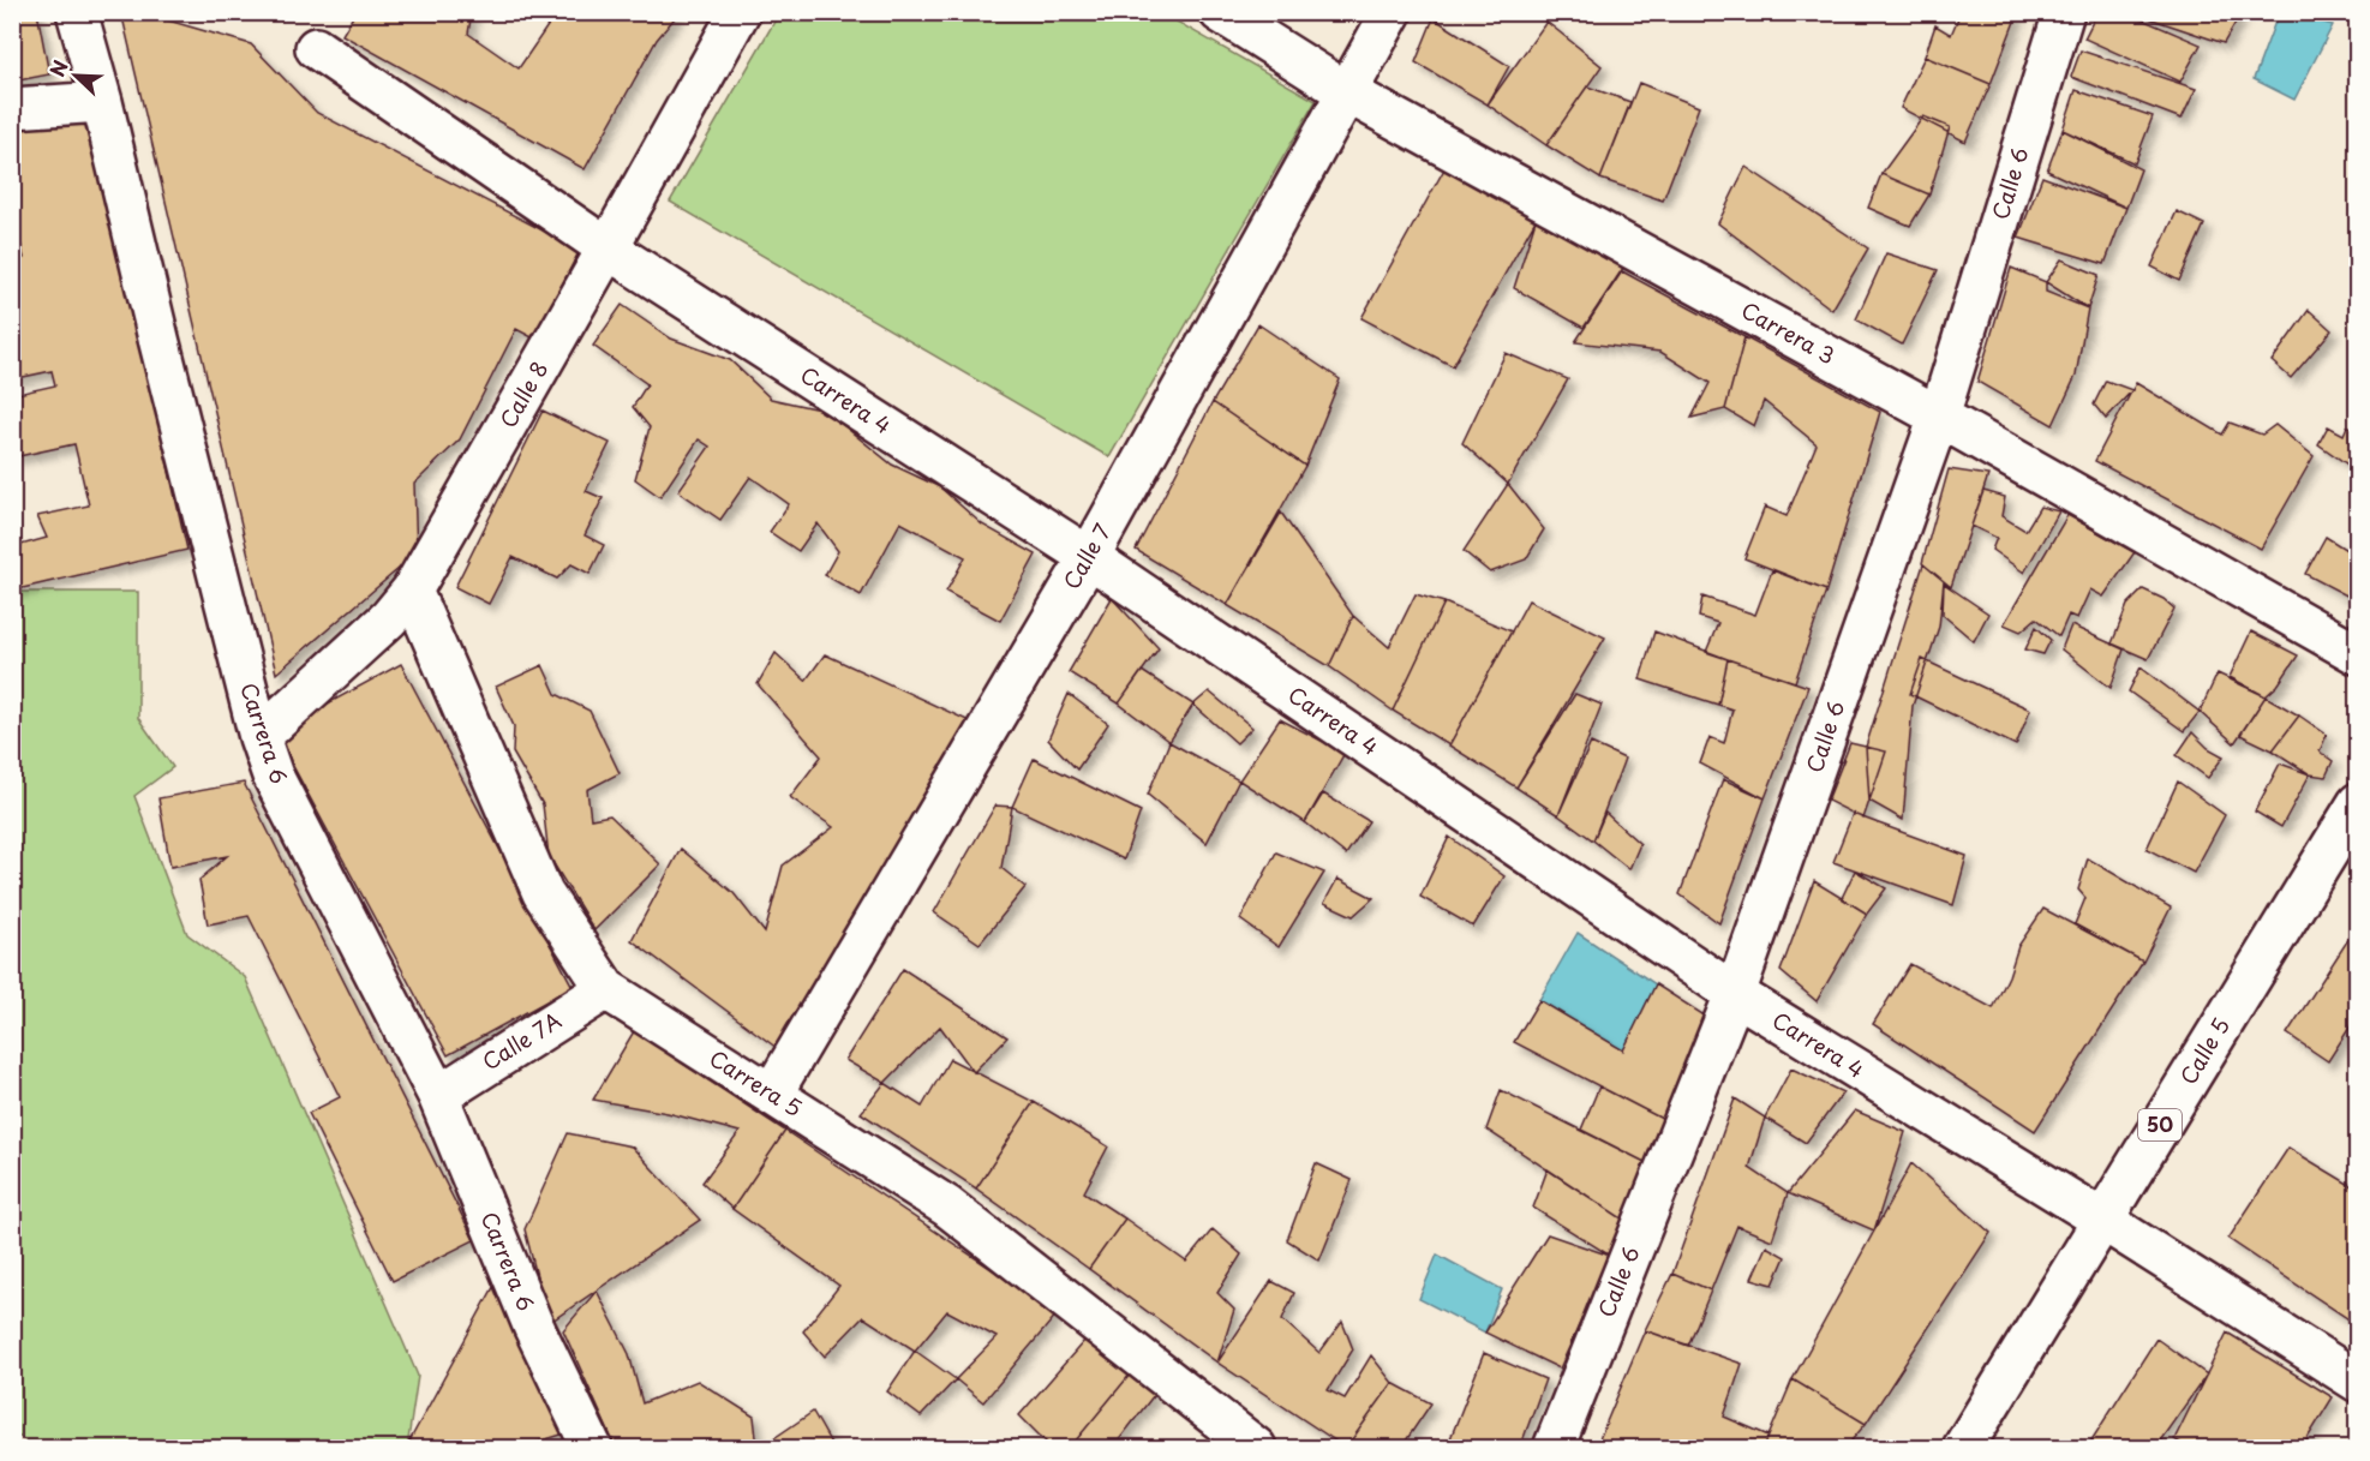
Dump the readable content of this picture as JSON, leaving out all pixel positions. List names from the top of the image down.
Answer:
{
  "streets": {
    "main road": [
      "Calle 6",
      "Carrera 3",
      "Calle 8",
      "Carrera 4",
      "Calle 7",
      "Carrera 6",
      "Calle 7A",
      "Calle 5",
      "Carrera 5",
      "50"
    ]
  },
  "crossings": [
    ["Calle 6", "Carrera 3"],
    ["Calle 6", "Carrera 4"],
    ["Carrera 3", "Calle 7"],
    ["Calle 8", "Carrera 4"],
    ["Calle 8", "Carrera 6"],
    ["Calle 8", "Carrera 5"],
    ["Carrera 4", "Calle 7"],
    ["Carrera 4", "Calle 5"],
    ["Calle 7", "Carrera 5"],
    ["Carrera 6", "Calle 7A"],
    ["Calle 7A", "Carrera 5"]
  ],
  "north": "top left"
}
